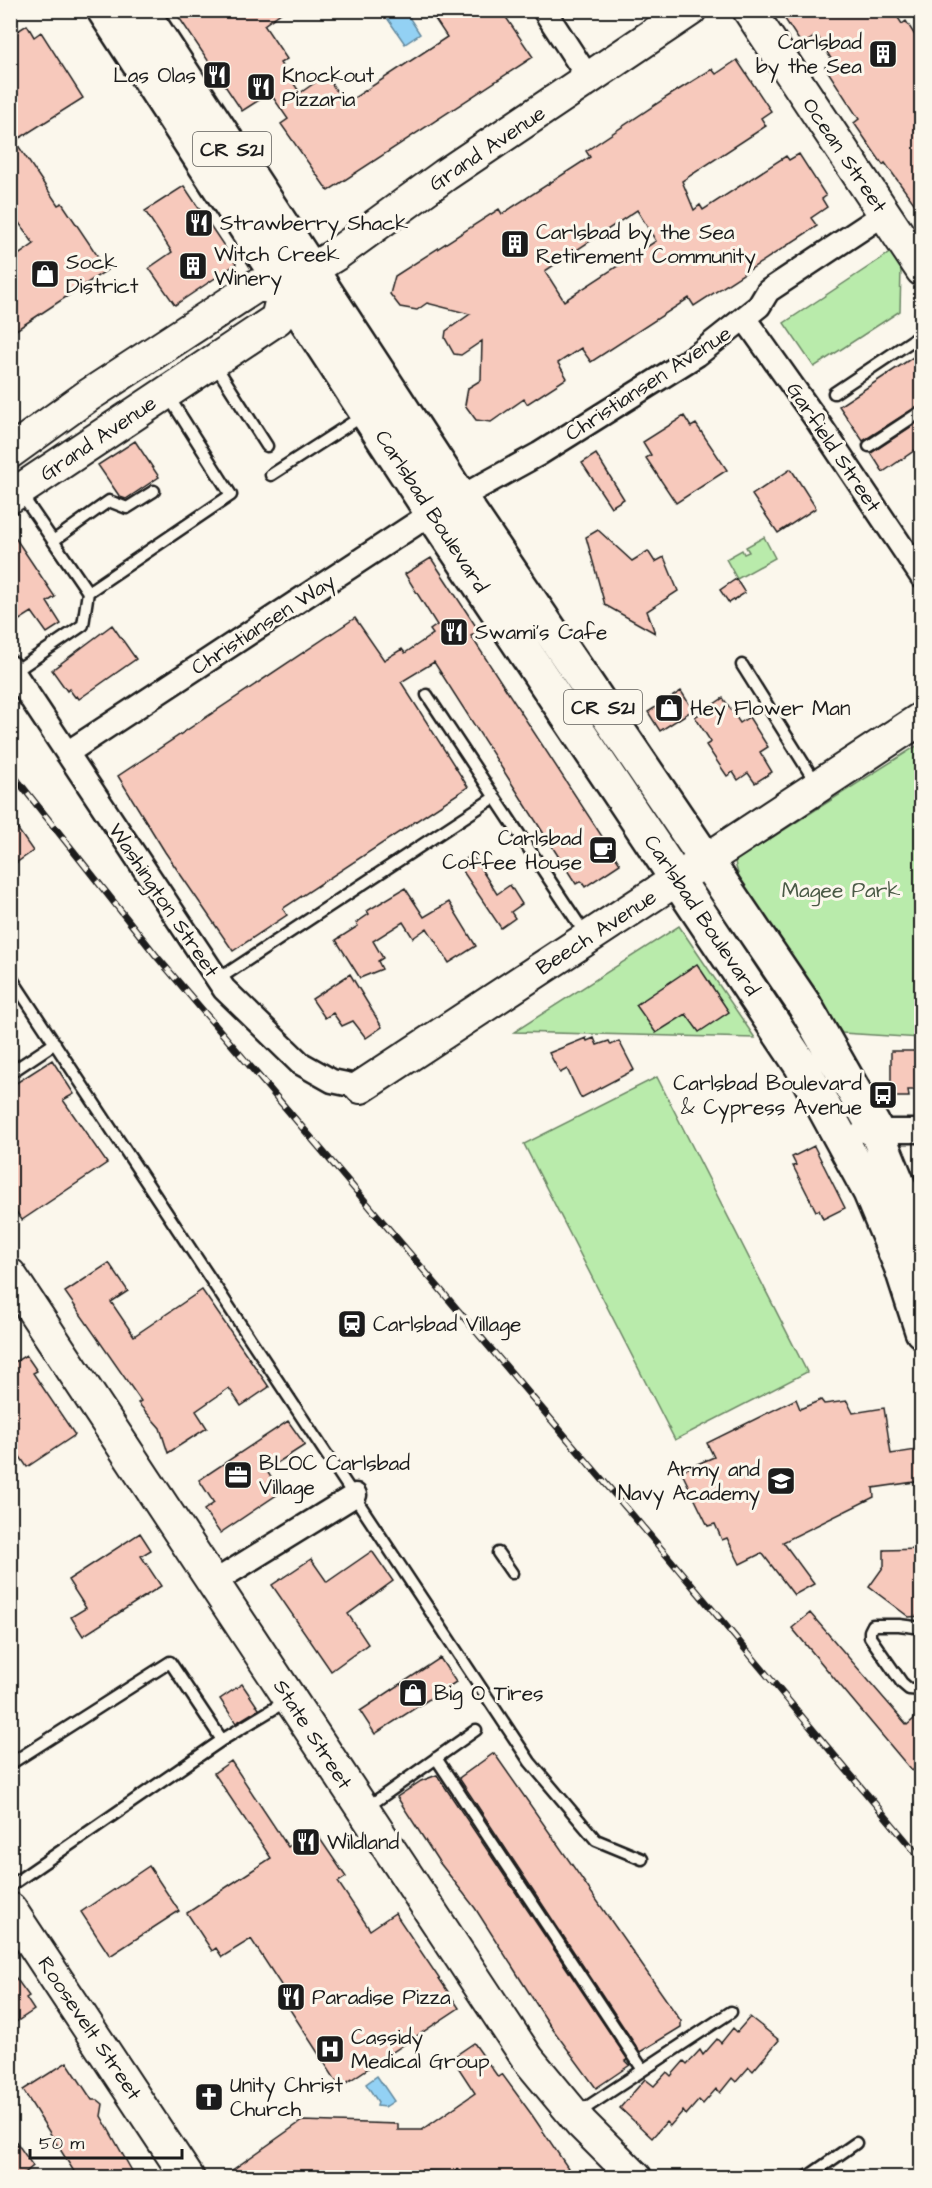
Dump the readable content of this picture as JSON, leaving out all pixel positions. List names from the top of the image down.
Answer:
{
  "streets": {
    "main road": [
      "Grand Avenue",
      "CR S21",
      "Ocean Street",
      "Carlsbad Boulevard",
      "Beech Avenue",
      "State Street",
      "Roosevelt Street"
    ],
    "street": [
      "Christiansen Avenue",
      "Garfield Street",
      "Christiansen Way",
      "Washington Street"
    ]
  },
  "crossings": [
    ["Grand Avenue", "Carlsbad Boulevard"],
    ["Ocean Street", "Christiansen Avenue"],
    ["Christiansen Avenue", "Garfield Street"],
    ["Christiansen Avenue", "Carlsbad Boulevard"],
    ["Christiansen Avenue", "Christiansen Way"],
    ["Carlsbad Boulevard", "Christiansen Way"],
    ["Carlsbad Boulevard", "Beech Avenue"],
    ["Christiansen Way", "Washington Street"],
    ["Washington Street", "Beech Avenue"]
  ],
  "parks": ["Magee Park"],
  "places": {
    "building": ["Carlsbad by the Sea", "Carlsbad by the Sea Retirement Community", "Witch Creek Winery"],
    "restaurant": [
      "Las Olas",
      "Knockout Pizzaria",
      "Strawberry Shack",
      "Swami's Cafe",
      "Wildland",
      "Paradise Pizza"
    ],
    "shop": ["Sock District", "Hey Flower Man", "Big O Tires"],
    "cafe": ["Carlsbad Coffee House"],
    "bus stop": ["Carlsbad Boulevard & Cypress Avenue"],
    "station": ["Carlsbad Village"],
    "office": ["BLOC Carlsbad Village"],
    "school or university": ["Army and Navy Academy"],
    "hospital": ["Cassidy Medical Group"],
    "church": ["Unity Christ Church"]
  },
  "scale_bar": "50 m"
}
